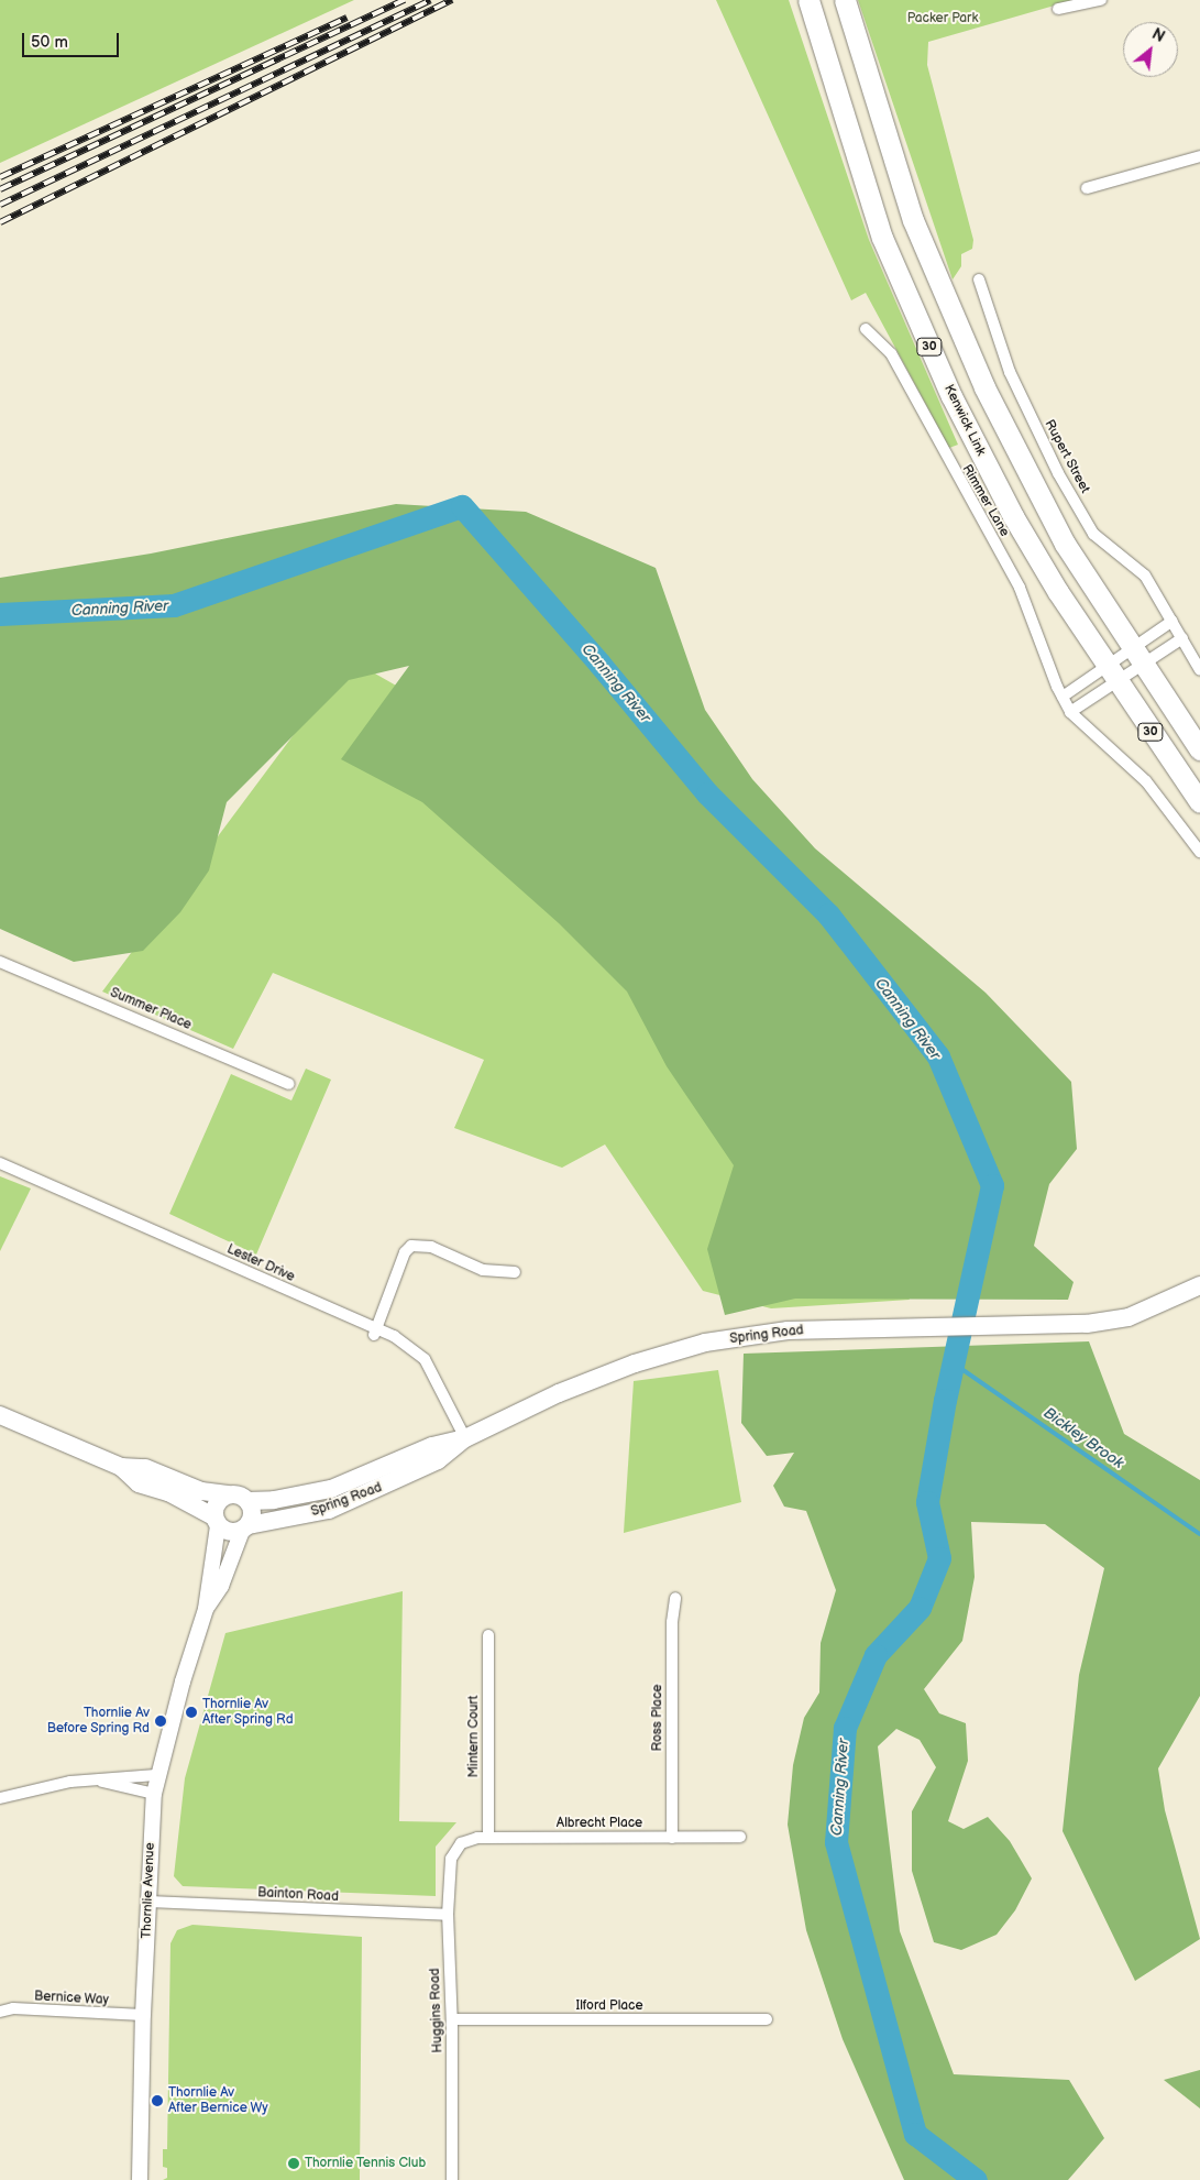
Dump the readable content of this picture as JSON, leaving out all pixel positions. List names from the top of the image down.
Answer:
{
  "streets": {
    "highway": ["30", "Kenwick Link"],
    "main road": ["Spring Road", "Thornlie Avenue"],
    "street": [
      "Rupert Street",
      "Rimmer Lane",
      "Summer Place",
      "Lester Drive",
      "Ross Place",
      "Mintern Court",
      "Albrecht Place",
      "Bainton Road",
      "Bernice Way",
      "Ilford Place",
      "Huggins Road"
    ]
  },
  "crossings": [
    ["Lester Drive", "Spring Road"],
    ["Spring Road", "Thornlie Avenue"],
    ["Ross Place", "Albrecht Place"],
    ["Mintern Court", "Albrecht Place"],
    ["Albrecht Place", "Huggins Road"],
    ["Thornlie Avenue", "Bainton Road"],
    ["Thornlie Avenue", "Bernice Way"],
    ["Bainton Road", "Huggins Road"],
    ["Ilford Place", "Huggins Road"]
  ],
  "water": ["Canning River", "Bickley Brook"],
  "parks": ["Packer Park"],
  "places": [
    "Thornlie Av After Spring Rd",
    "Thornlie Av Before Spring Rd",
    "Thornlie Av After Bernice Wy",
    "Thornlie Tennis Club"
  ],
  "scale_bar": "50 m",
  "north": "top right"
}
